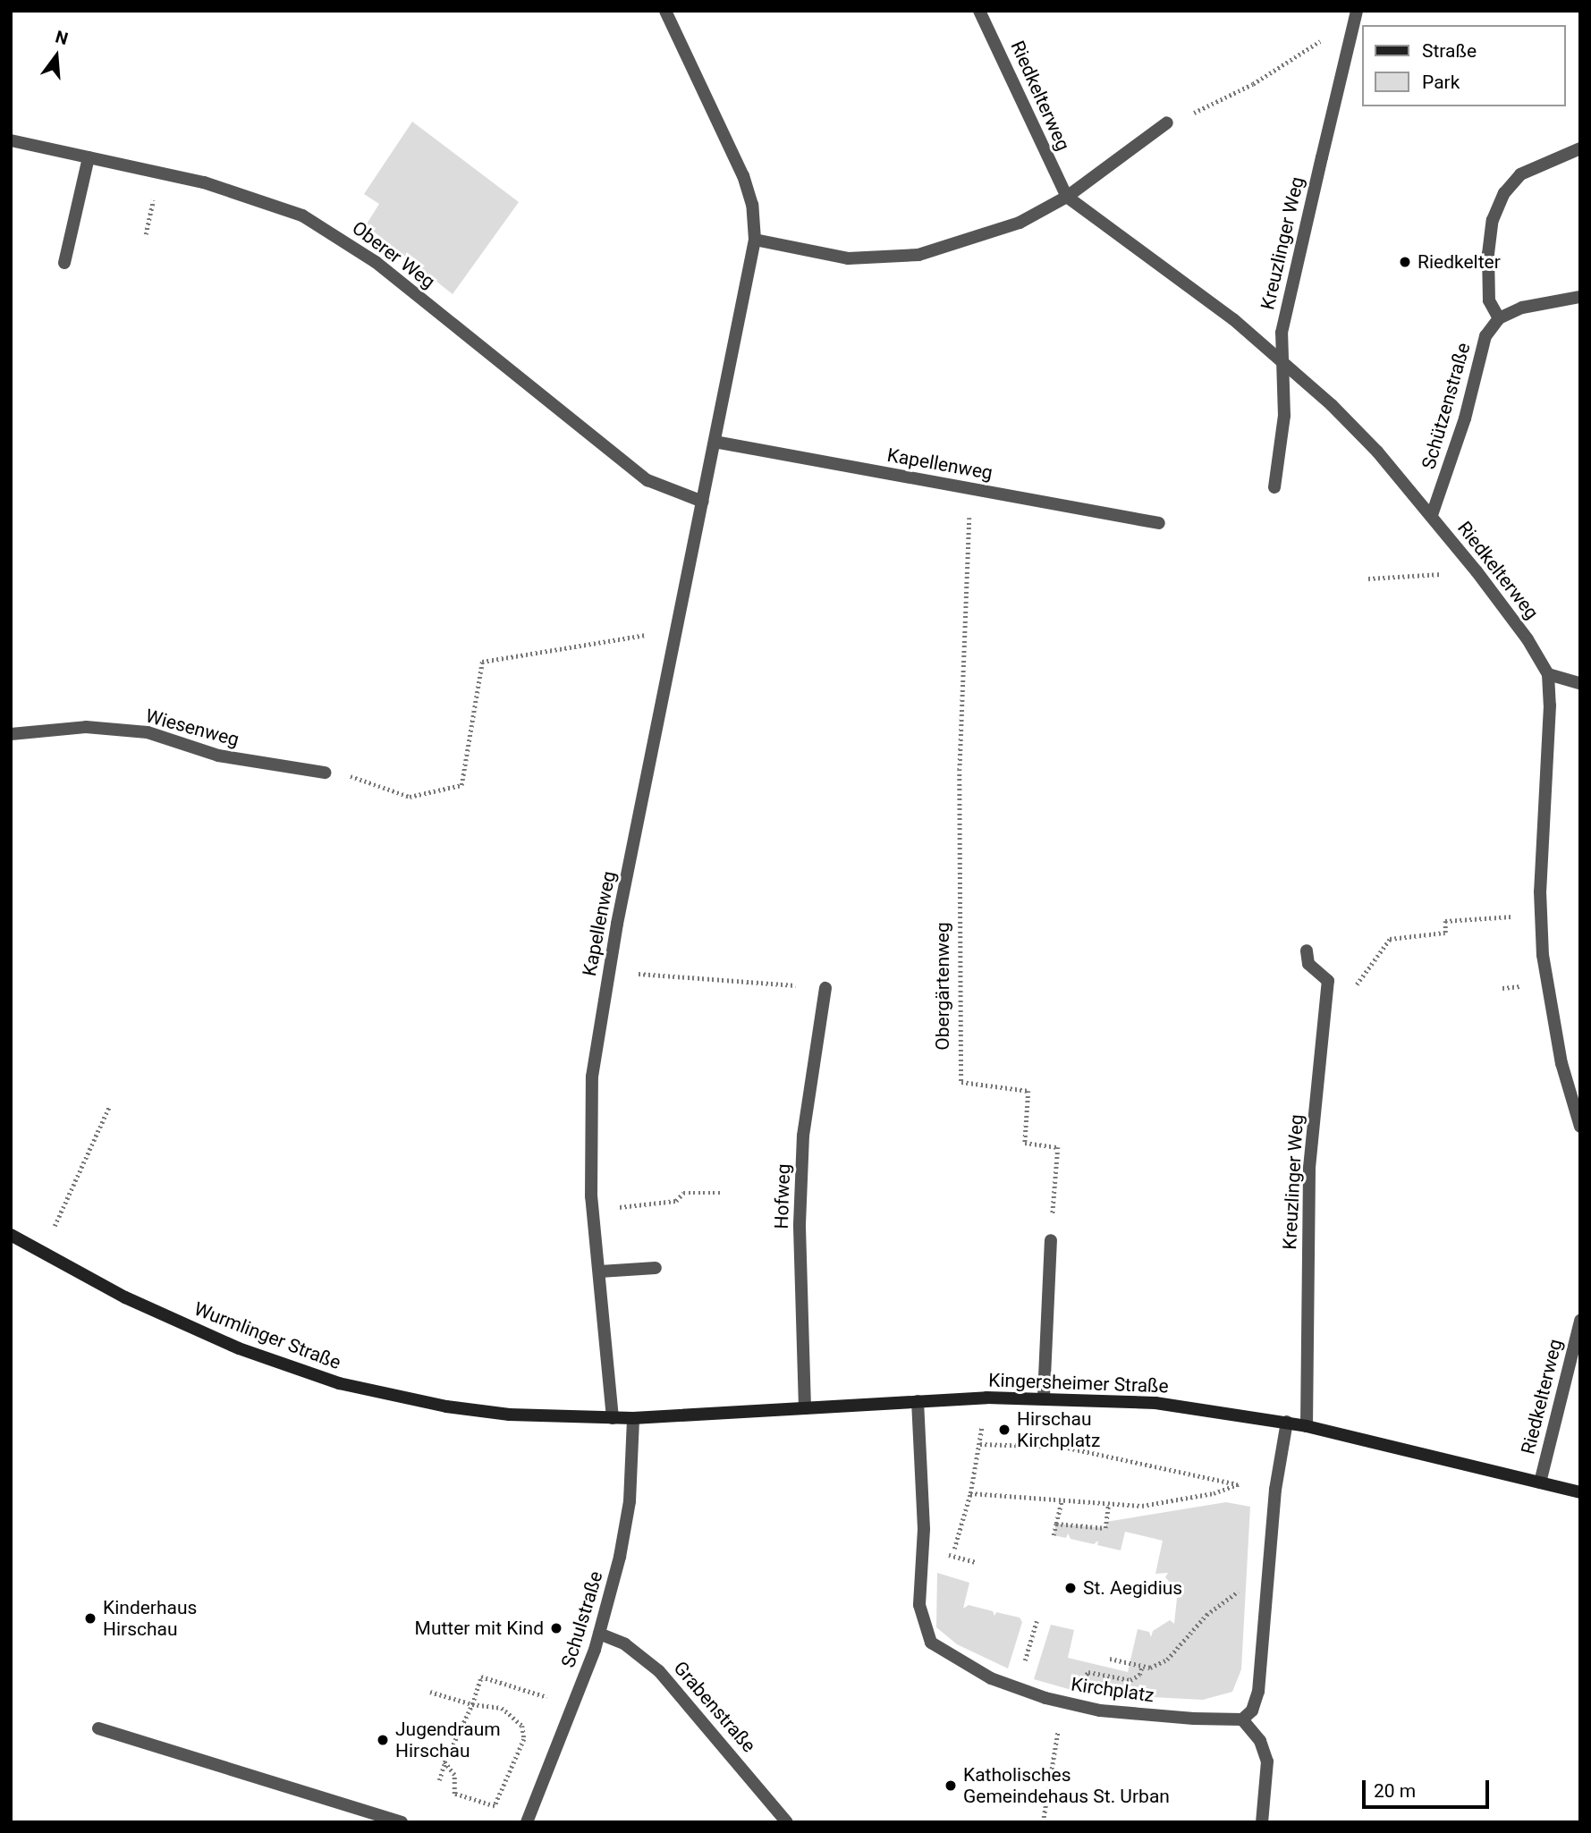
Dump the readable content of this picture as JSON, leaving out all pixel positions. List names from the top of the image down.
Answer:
{
  "streets": {
    "main road": ["Wurmlinger Straße", "Kingersheimer Straße"],
    "street": [
      "Riedkelterweg",
      "Kreuzlinger Weg",
      "Oberer Weg",
      "Schützenstraße",
      "Kapellenweg",
      "Wiesenweg",
      "Hofweg",
      "Schulstraße",
      "Kirchplatz",
      "Grabenstraße"
    ],
    "path": ["Obergärtenweg"]
  },
  "crossings": [
    ["Riedkelterweg", "Kreuzlinger Weg"],
    ["Riedkelterweg", "Schützenstraße"],
    ["Riedkelterweg", "Kingersheimer Straße"],
    ["Kreuzlinger Weg", "Kingersheimer Straße"],
    ["Oberer Weg", "Kapellenweg"],
    ["Kapellenweg", "Obergärtenweg"],
    ["Kapellenweg", "Kingersheimer Straße"],
    ["Hofweg", "Kingersheimer Straße"],
    ["Wurmlinger Straße", "Kingersheimer Straße"],
    ["Kingersheimer Straße", "Schulstraße"],
    ["Kingersheimer Straße", "Kirchplatz"],
    ["Schulstraße", "Grabenstraße"]
  ],
  "places": [
    "Riedkelter",
    "Hirschau Kirchplatz",
    "St. Aegidius",
    "Kinderhaus Hirschau",
    "Mutter mit Kind",
    "Jugendraum Hirschau",
    "Katholisches Gemeindehaus St. Urban"
  ],
  "legend": ["Straße", "Park"],
  "scale_bar": "20 m",
  "north": "top"
}
